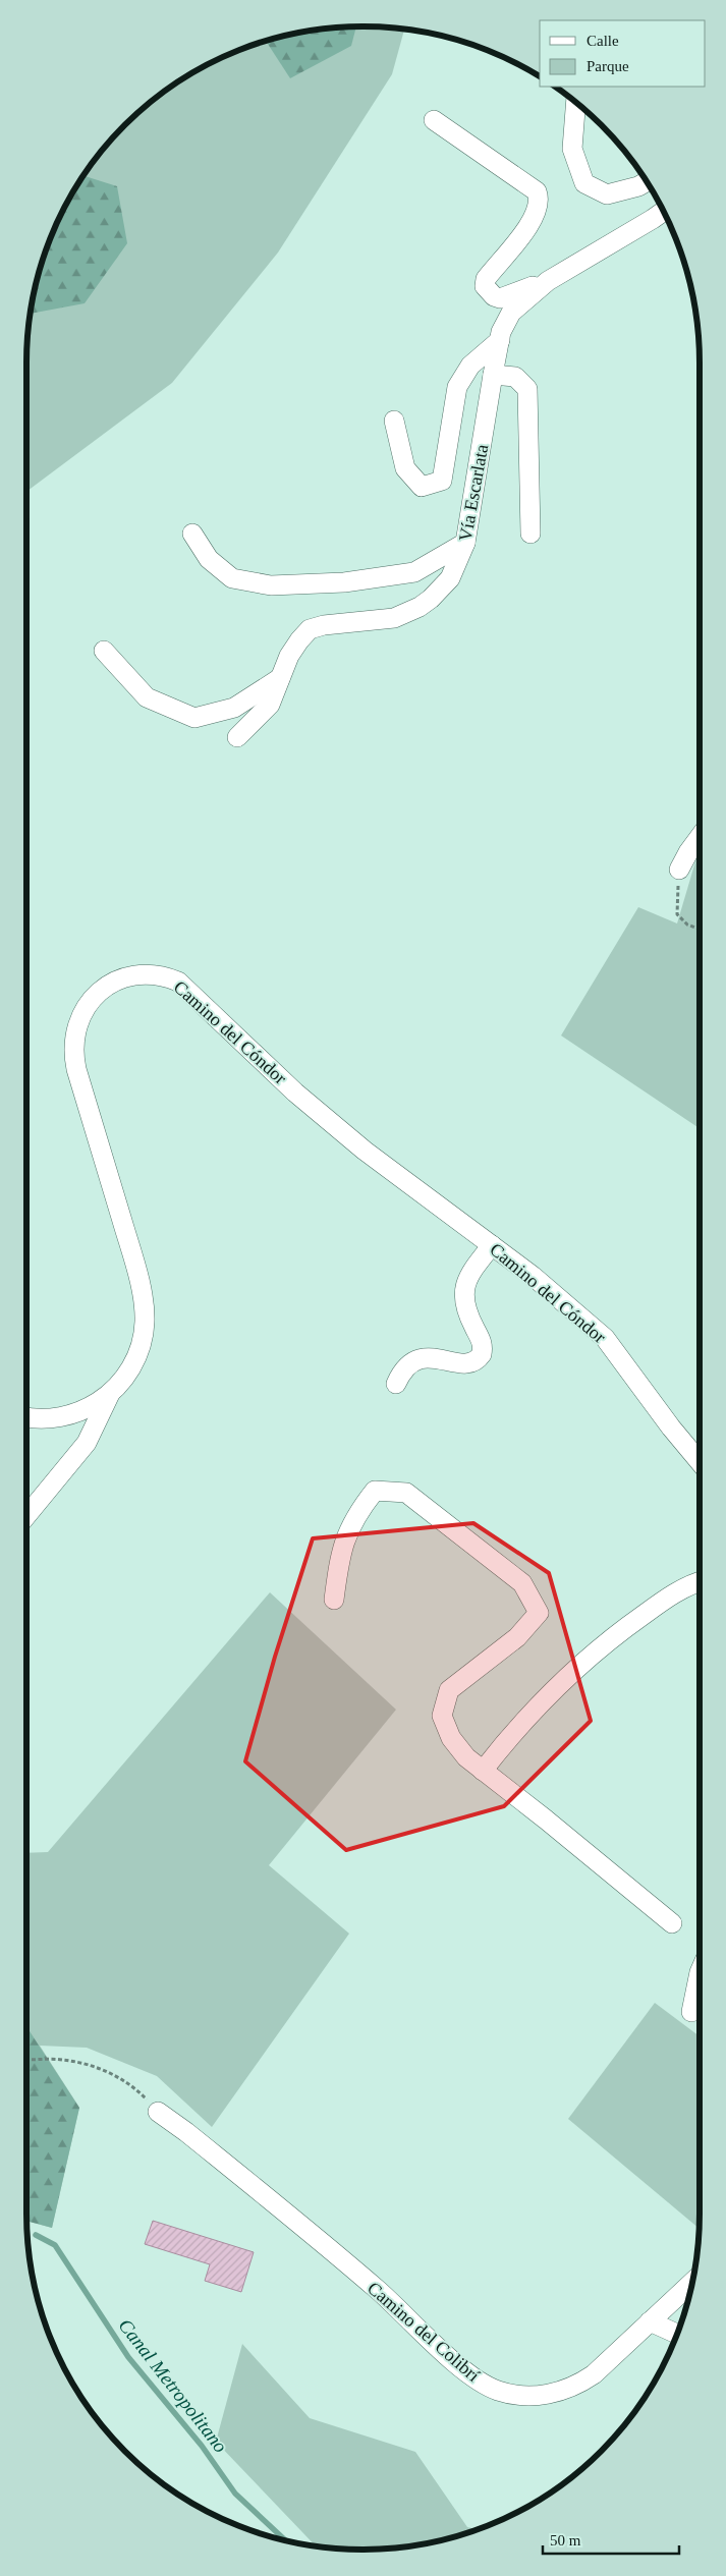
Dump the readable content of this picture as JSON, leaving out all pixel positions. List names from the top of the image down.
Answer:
{
  "streets": {
    "street": ["Vía Escarlata", "Camino del Cóndor", "Camino del Colibrí"]
  },
  "water": ["Canal Metropolitano"],
  "legend": ["Calle", "Parque"],
  "scale_bar": "50 m"
}
